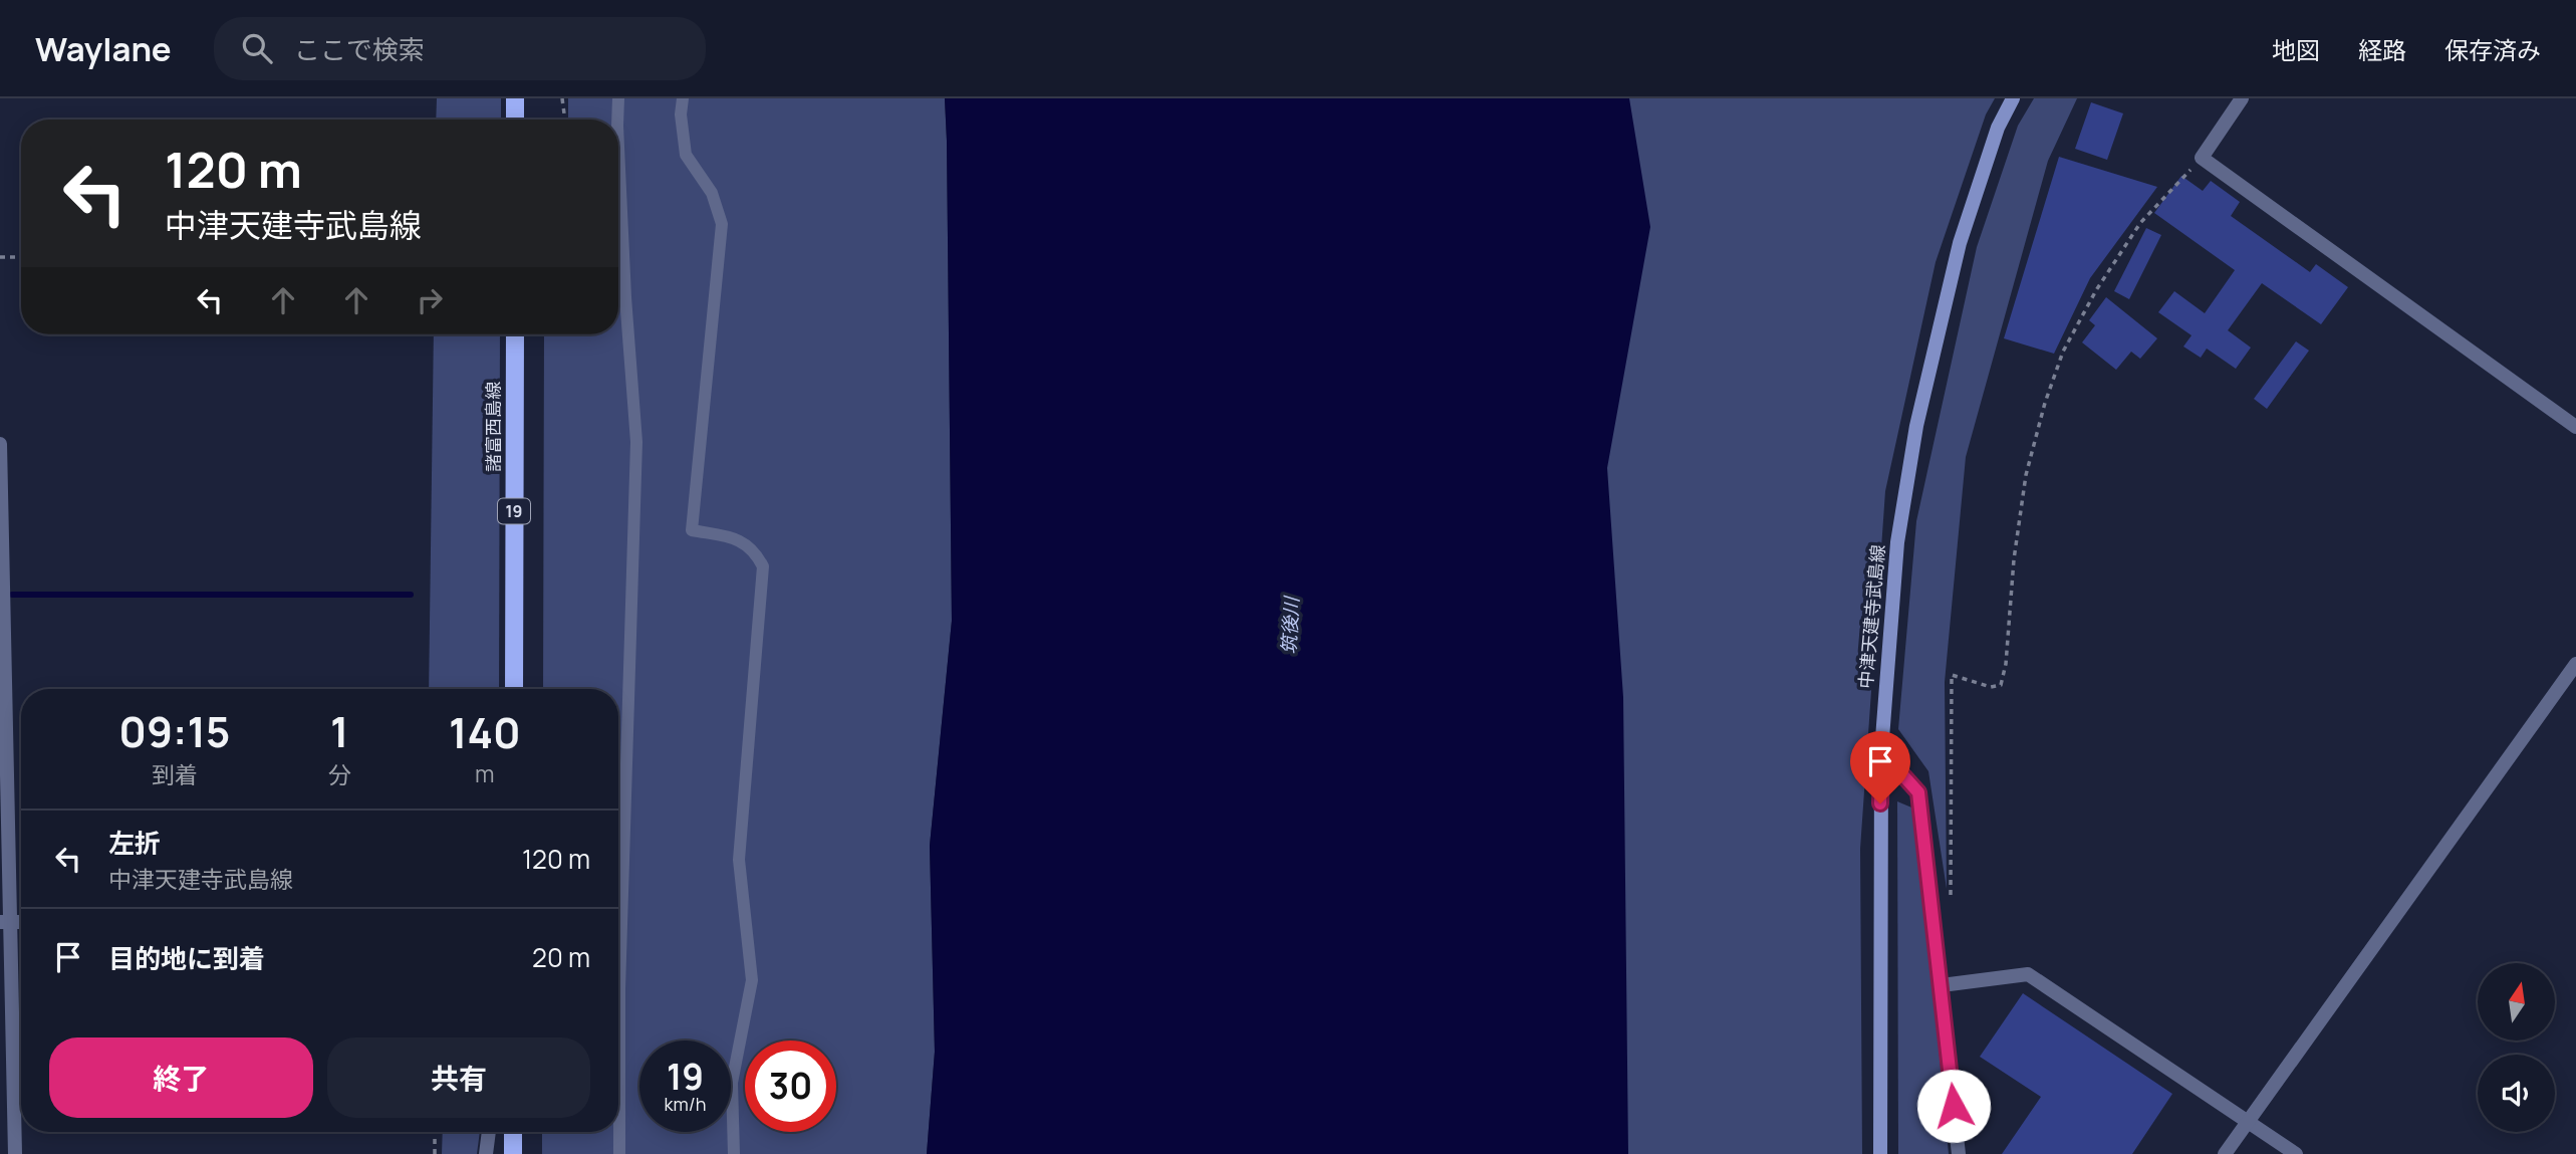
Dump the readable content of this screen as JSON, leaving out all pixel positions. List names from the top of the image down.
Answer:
{
  "streets": {
    "main road": ["諸富西島線", "19", "中津天建寺武島線"]
  },
  "water": ["筑後川"],
  "north": "top",
  "page": {
    "header": "Waylane",
    "search": "ここで検索",
    "nav": ["地図", "経路", "保存済み"],
    "turn": ["120 m", "中津天建寺武島線"],
    "eta": [
      "09:15",
      "到着",
      "1",
      "分",
      "140",
      "m"
    ],
    "list": [
      {
        "name": "左折",
        "note": "中津天建寺武島線",
        "value": "120 m"
      },
      {
        "name": "目的地に到着",
        "value": "20 m"
      }
    ],
    "buttons": ["終了", "共有"],
    "speed": "19 km/h",
    "limit": "30"
  }
}
